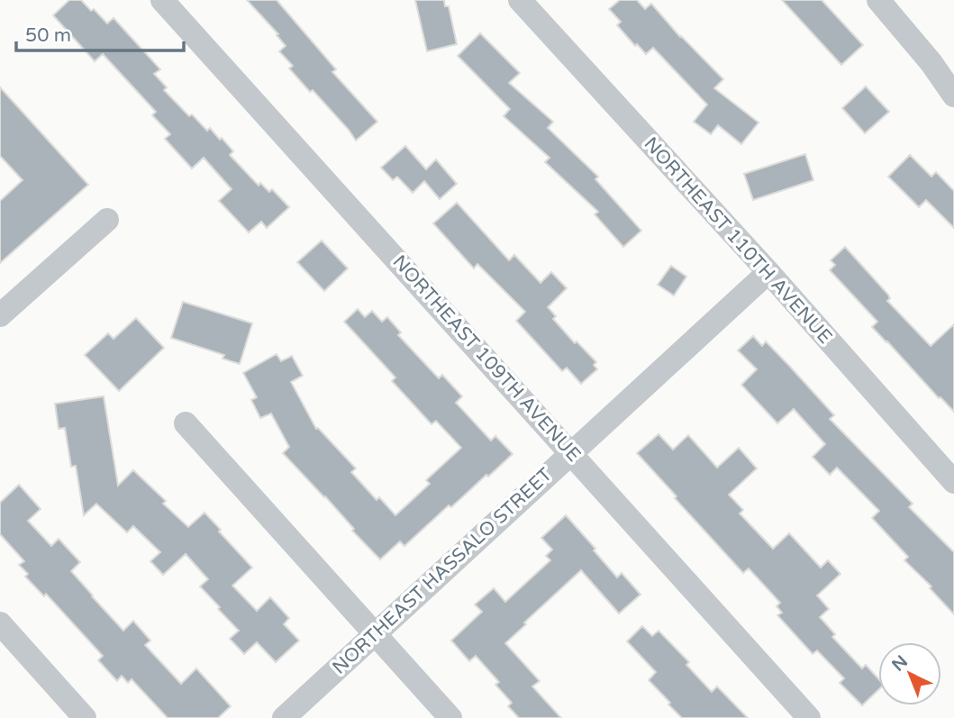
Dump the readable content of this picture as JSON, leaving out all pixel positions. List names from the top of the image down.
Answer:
{
  "streets": {
    "street": ["NORTHEAST 110TH AVENUE", "NORTHEAST 109TH AVENUE", "NORTHEAST HASSALO STREET"]
  },
  "crossings": [
    ["NORTHEAST 110TH AVENUE", "NORTHEAST HASSALO STREET"],
    ["NORTHEAST 109TH AVENUE", "NORTHEAST HASSALO STREET"]
  ],
  "scale_bar": "50 m",
  "north": "top left"
}
